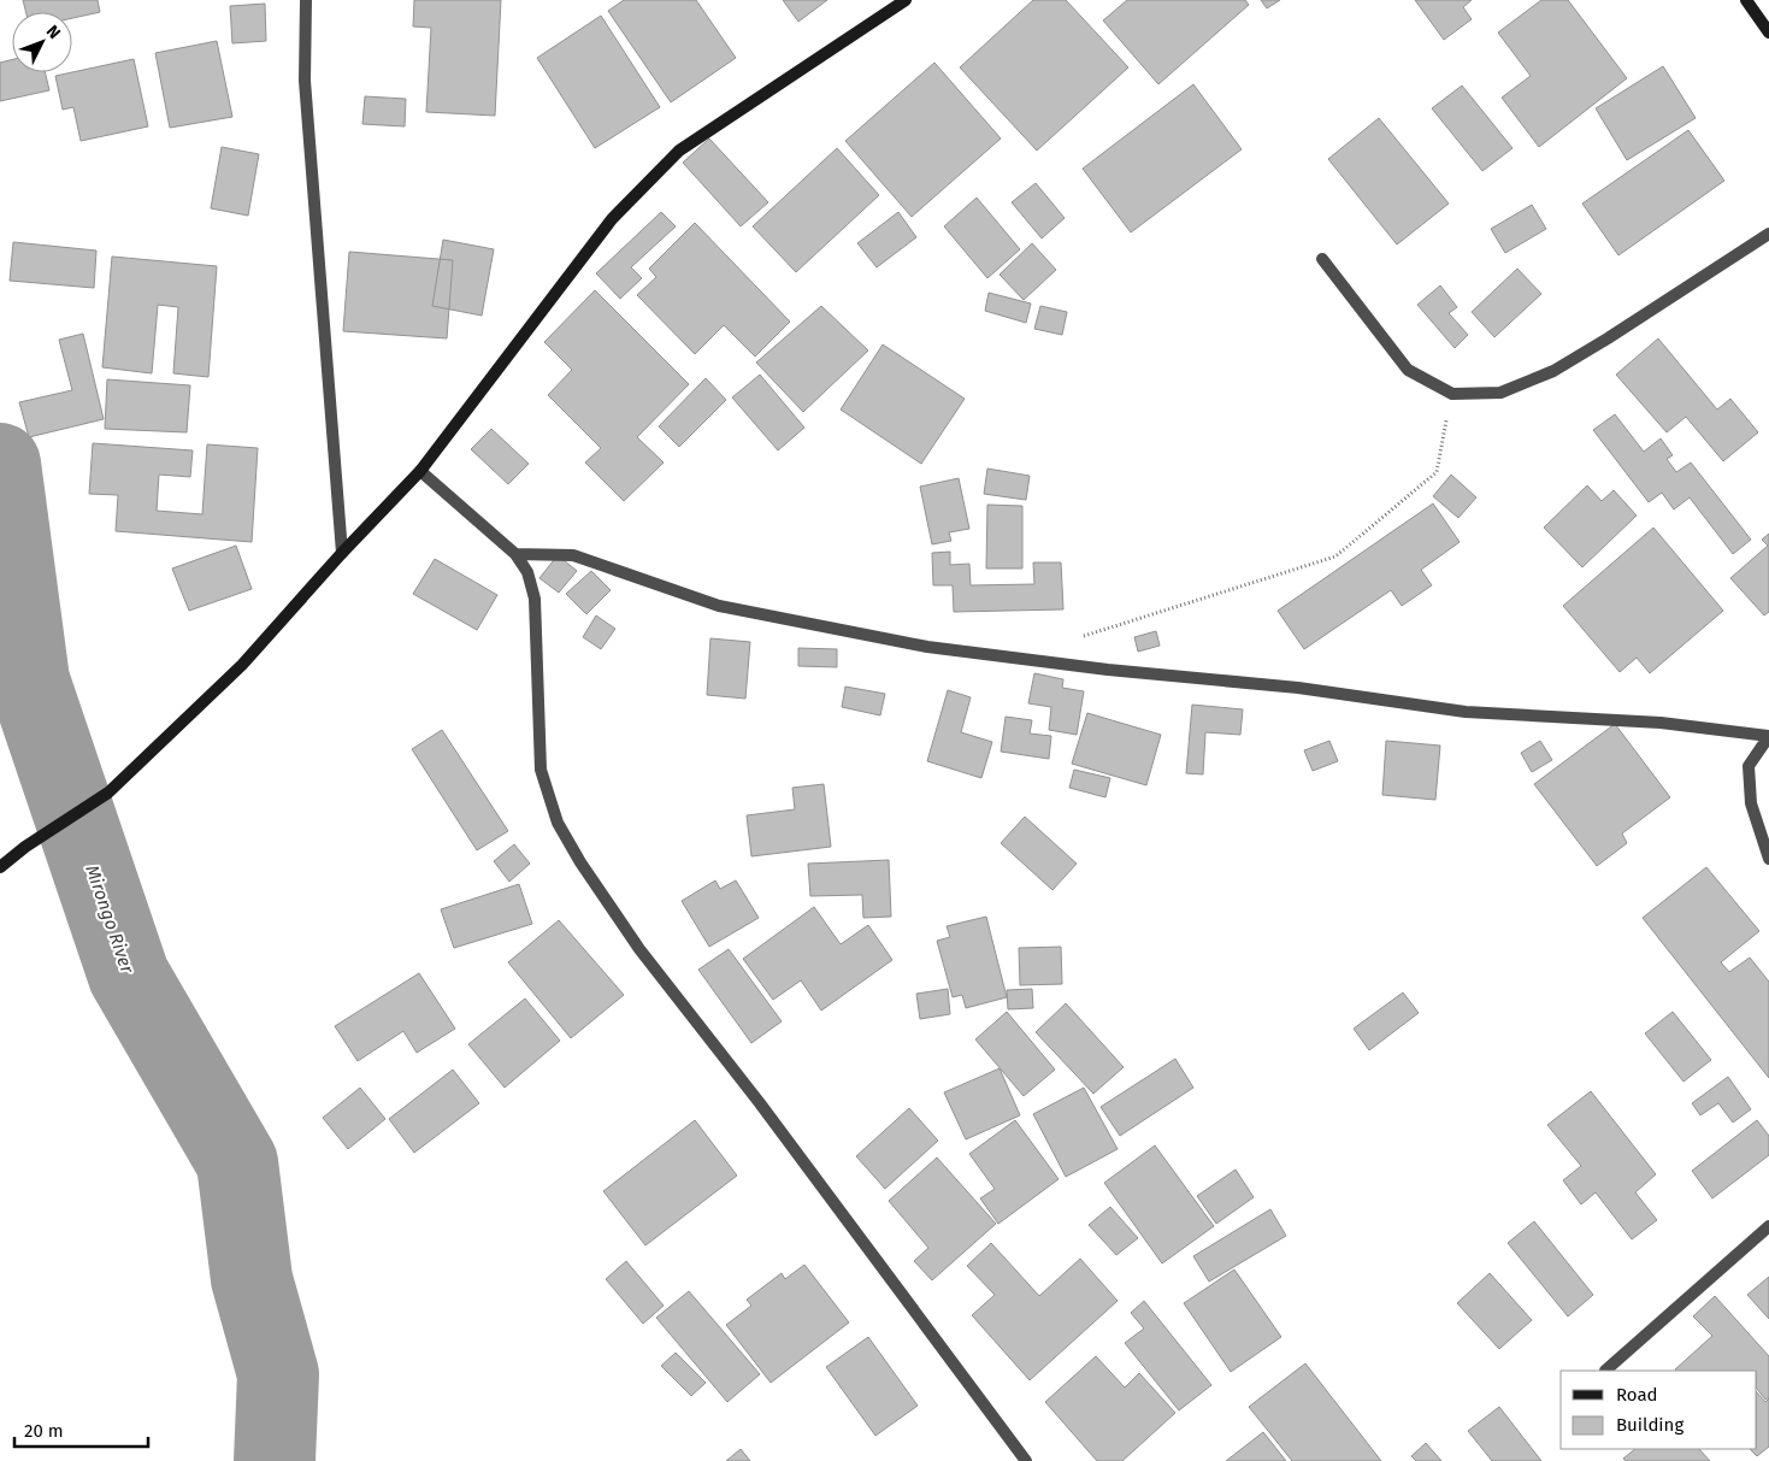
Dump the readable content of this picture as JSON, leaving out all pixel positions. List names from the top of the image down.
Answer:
{
  "water": ["Mirongo River"],
  "legend": ["Road", "Building"],
  "scale_bar": "20 m",
  "north": "top right"
}
